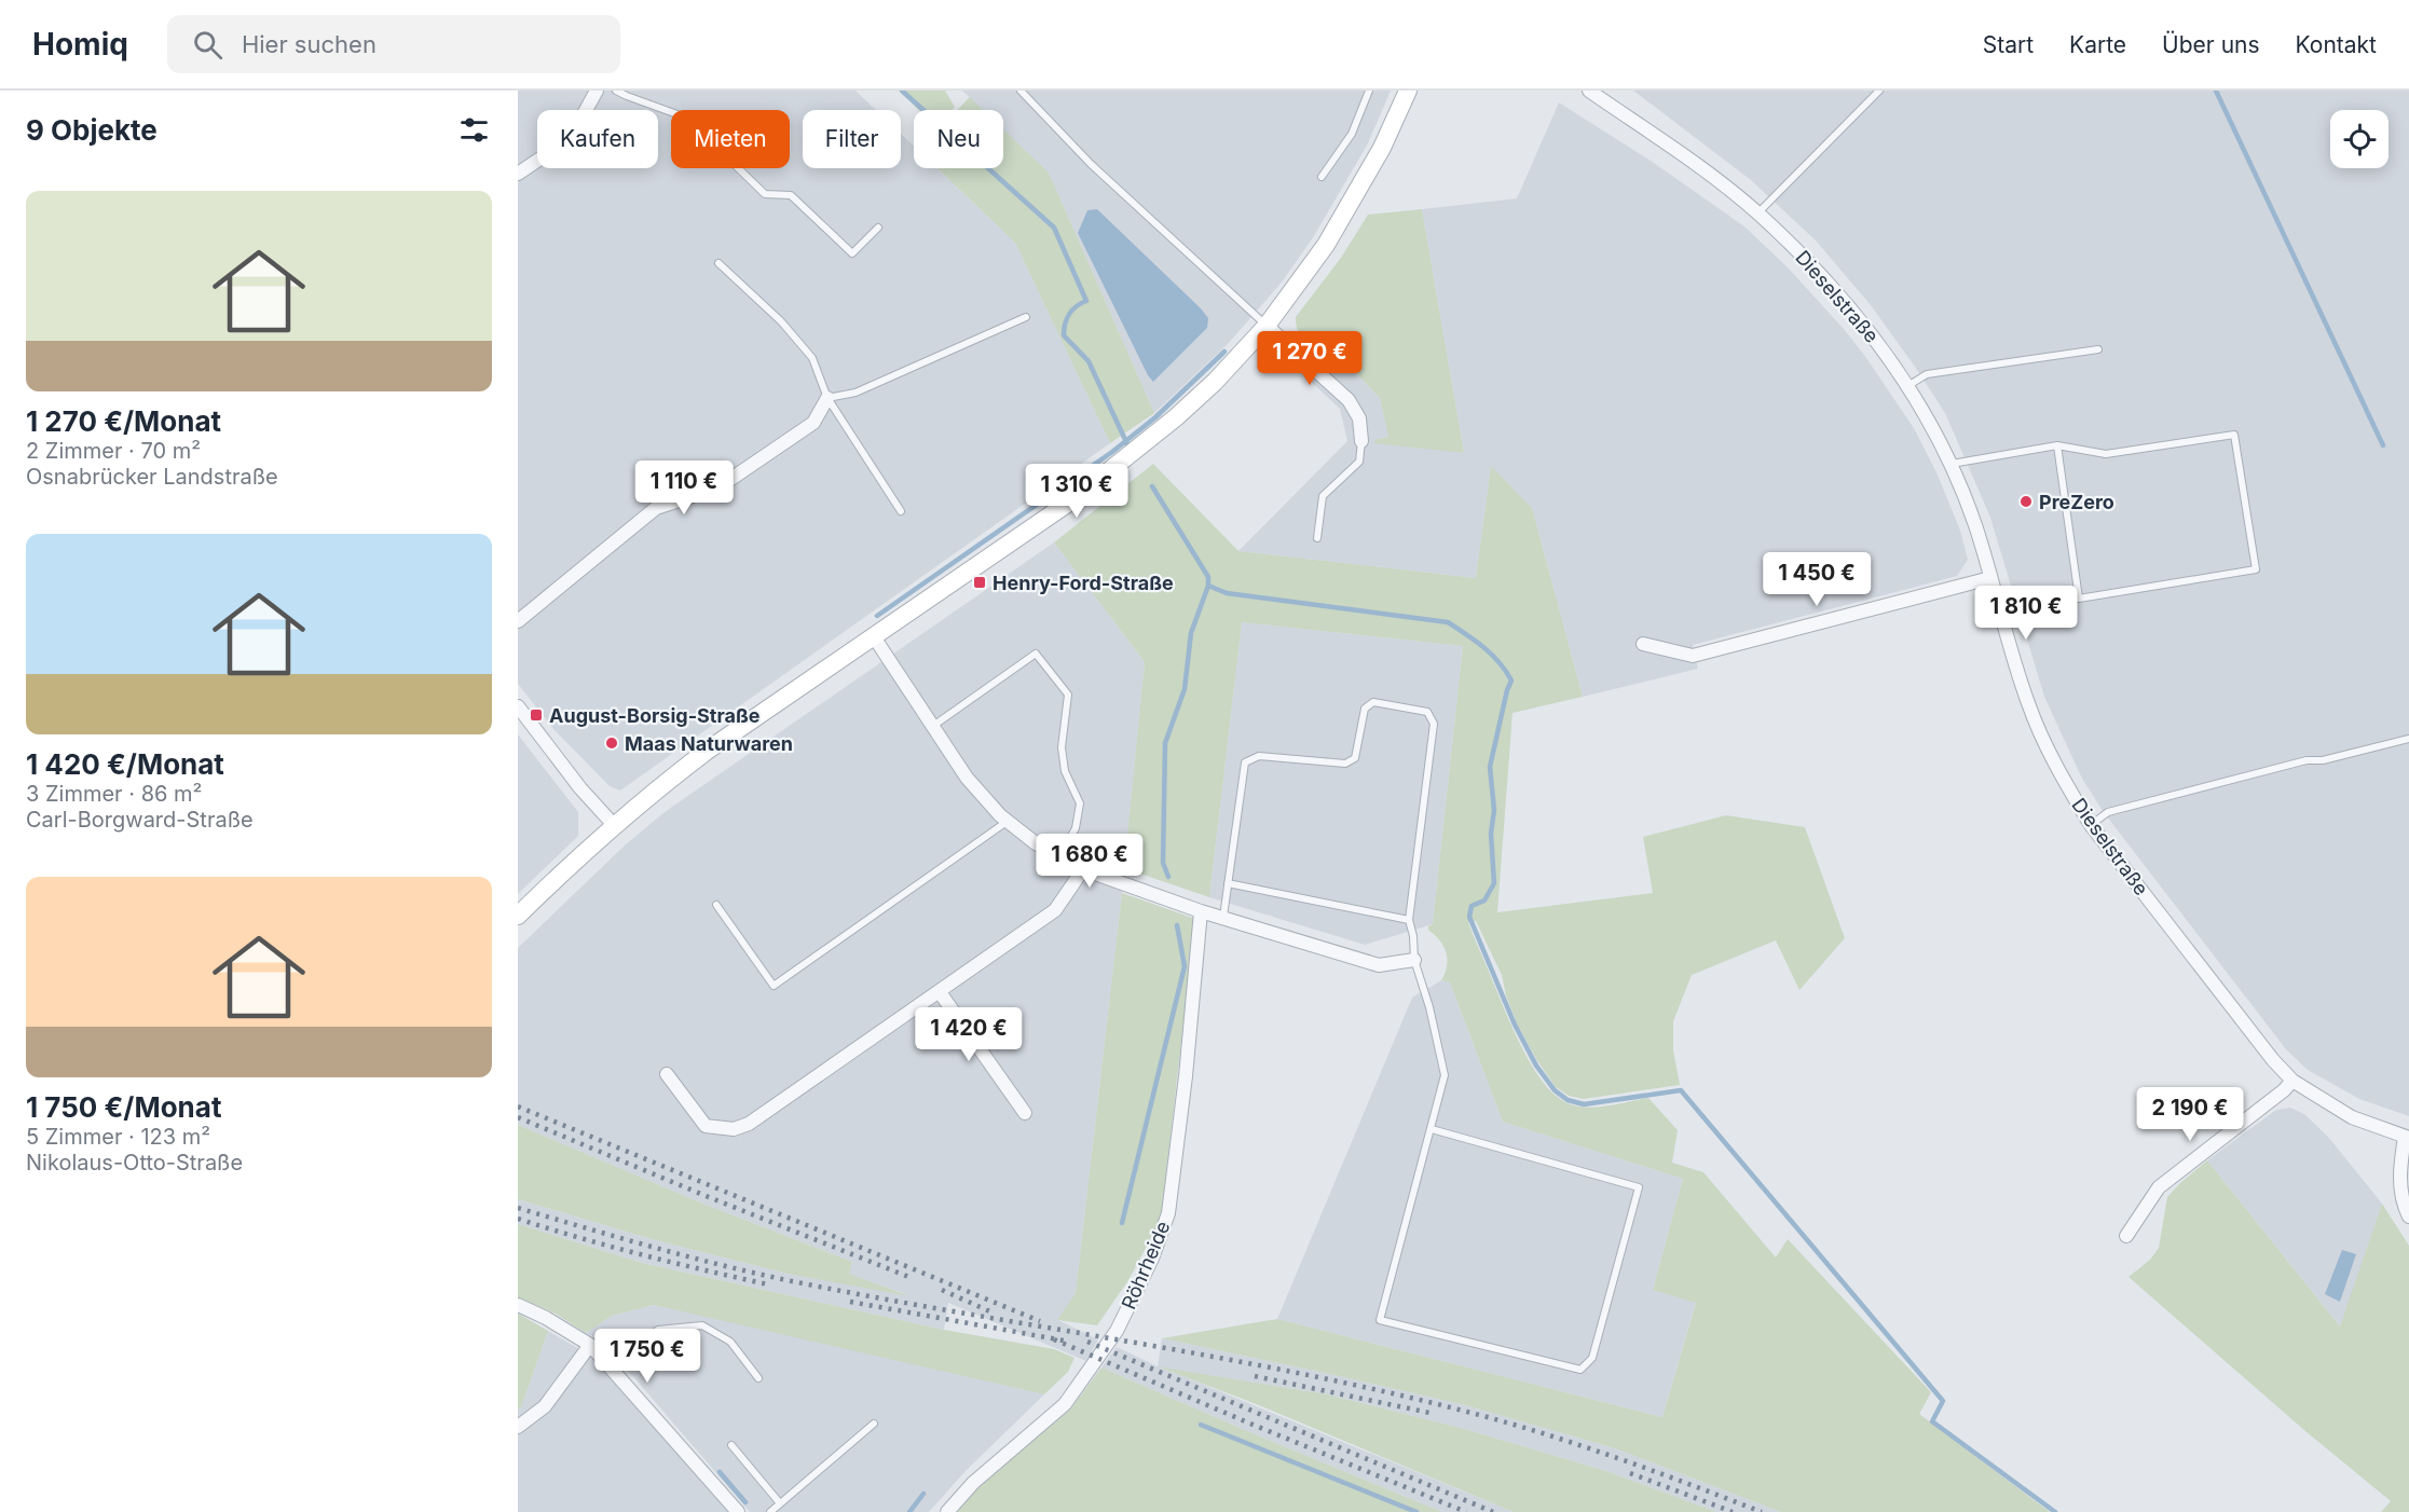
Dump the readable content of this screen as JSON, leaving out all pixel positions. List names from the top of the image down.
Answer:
{
  "streets": {
    "street": ["Dieselstraße", "Röhrheide"]
  },
  "places": {
    "other": ["PreZero", "Maas Naturwaren"],
    "transit": ["Henry-Ford-Straße", "August-Borsig-Straße"]
  },
  "page": {
    "header": "Homiq",
    "search": "Hier suchen",
    "nav": [
      "Start",
      "Karte",
      "Über uns",
      "Kontakt"
    ],
    "heading": "9 Objekte",
    "chip": [
      "Kaufen",
      "Mieten",
      "Filter",
      "Neu"
    ],
    "list": [
      {
        "name": "1 270 €/Monat",
        "note": "2 Zimmer · 70 m² · Osnabrücker Landstraße"
      },
      {
        "name": "1 420 €/Monat",
        "note": "3 Zimmer · 86 m² · Carl-Borgward-Straße"
      },
      {
        "name": "1 750 €/Monat",
        "note": "5 Zimmer · 123 m² · Nikolaus-Otto-Straße"
      }
    ],
    "price": [
      "1 270 €",
      "1 110 €",
      "1 310 €",
      "1 450 €",
      "1 810 €",
      "1 680 €",
      "1 420 €",
      "2 190 €",
      "1 750 €"
    ]
  }
}
